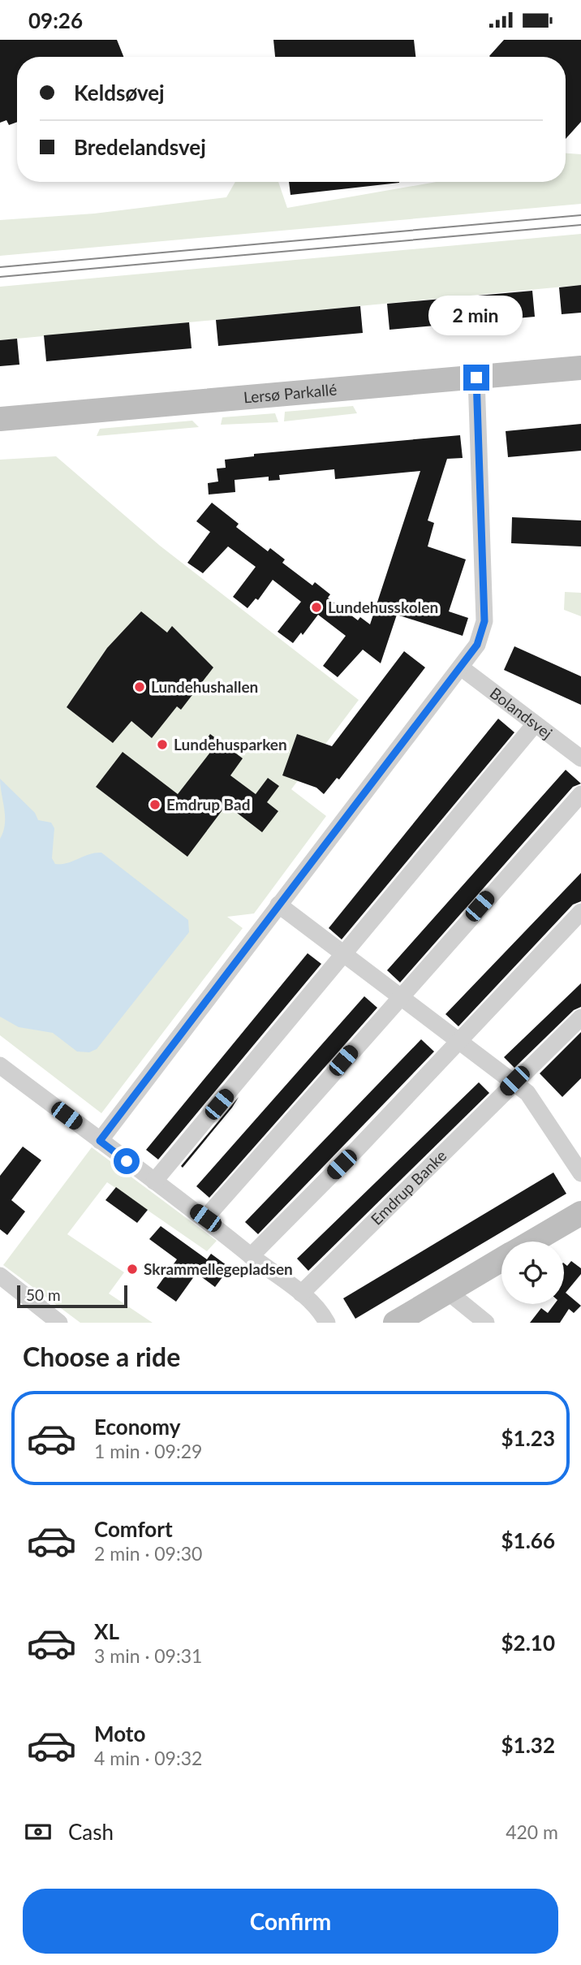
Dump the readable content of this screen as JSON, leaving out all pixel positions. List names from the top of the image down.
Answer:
{
  "streets": {
    "street": ["Lersø Parkallé", "Bolandsvej", "Emdrup Banke"]
  },
  "places": [
    "Lundehusskolen",
    "Lundehushallen",
    "Lundehusparken",
    "Emdrup Bad",
    "Skrammellegepladsen"
  ],
  "scale_bar": "50 m",
  "page": {
    "status": "09:26",
    "banner": ["Keldsøvej", "Bredelandsvej"],
    "bubble": "2 min",
    "scale": "50 m",
    "heading": "Choose a ride",
    "list": [
      {
        "name": "Economy",
        "note": "1 min · 09:29",
        "value": "$1.23"
      },
      {
        "name": "Comfort",
        "note": "2 min · 09:30",
        "value": "$1.66"
      },
      {
        "name": "XL",
        "note": "3 min · 09:31",
        "value": "$2.10"
      },
      {
        "name": "Moto",
        "note": "4 min · 09:32",
        "value": "$1.32"
      }
    ],
    "pay": ["Cash", "420 m"],
    "buttons": "Confirm"
  }
}
